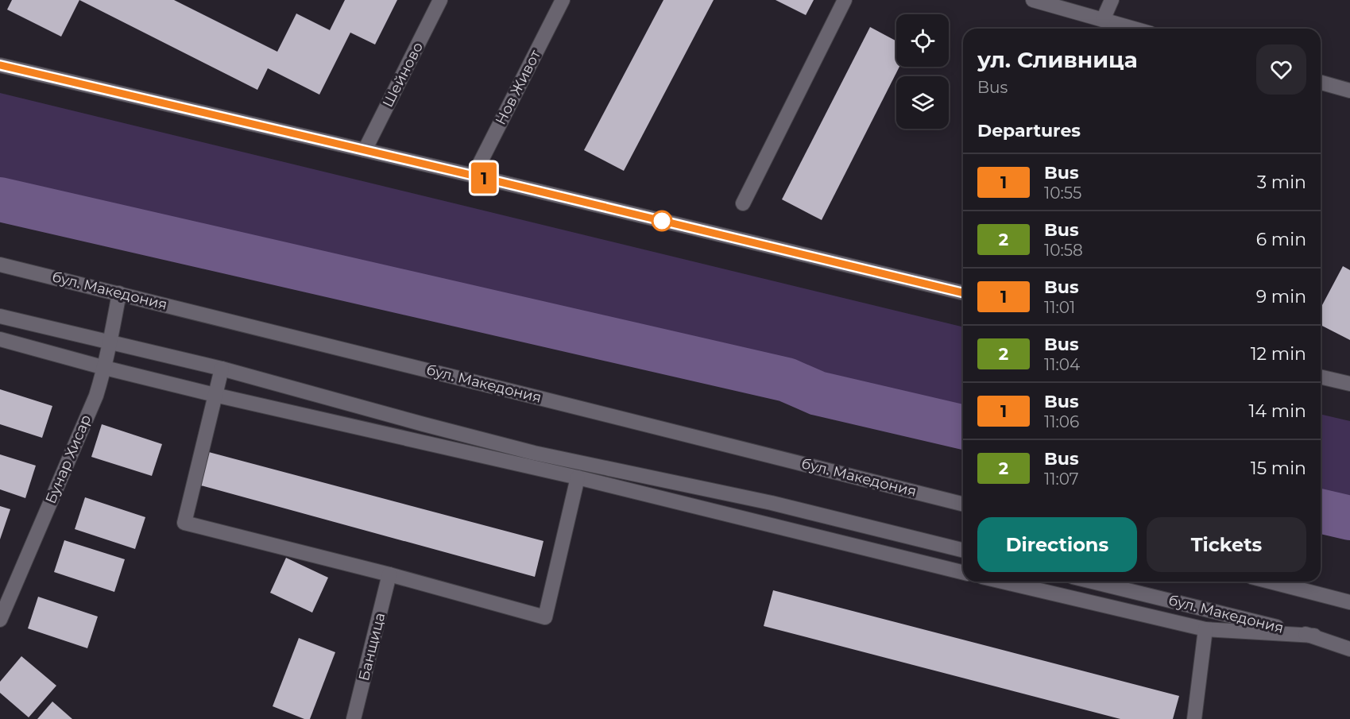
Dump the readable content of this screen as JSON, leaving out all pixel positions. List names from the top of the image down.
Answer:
{
  "streets": {
    "street": [
      "Шейново",
      "Нов Живот",
      "бул. Македония",
      "Бунар Хисар",
      "Банщица"
    ]
  },
  "crossings": [
    ["бул. Македония", "Бунар Хисар"]
  ],
  "lines": ["bus line 1"],
  "page": {
    "on_map": "1",
    "heading": [
      ["ул. Сливница", "Bus"],
      "Departures"
    ],
    "list": [
      {
        "mark": "1",
        "name": "Bus",
        "note": "10:55",
        "value": "3 min"
      },
      {
        "mark": "2",
        "name": "Bus",
        "note": "10:58",
        "value": "6 min"
      },
      {
        "mark": "1",
        "name": "Bus",
        "note": "11:01",
        "value": "9 min"
      },
      {
        "mark": "2",
        "name": "Bus",
        "note": "11:04",
        "value": "12 min"
      },
      {
        "mark": "1",
        "name": "Bus",
        "note": "11:06",
        "value": "14 min"
      },
      {
        "mark": "2",
        "name": "Bus",
        "note": "11:07",
        "value": "15 min"
      }
    ],
    "buttons": ["Directions", "Tickets"]
  }
}
